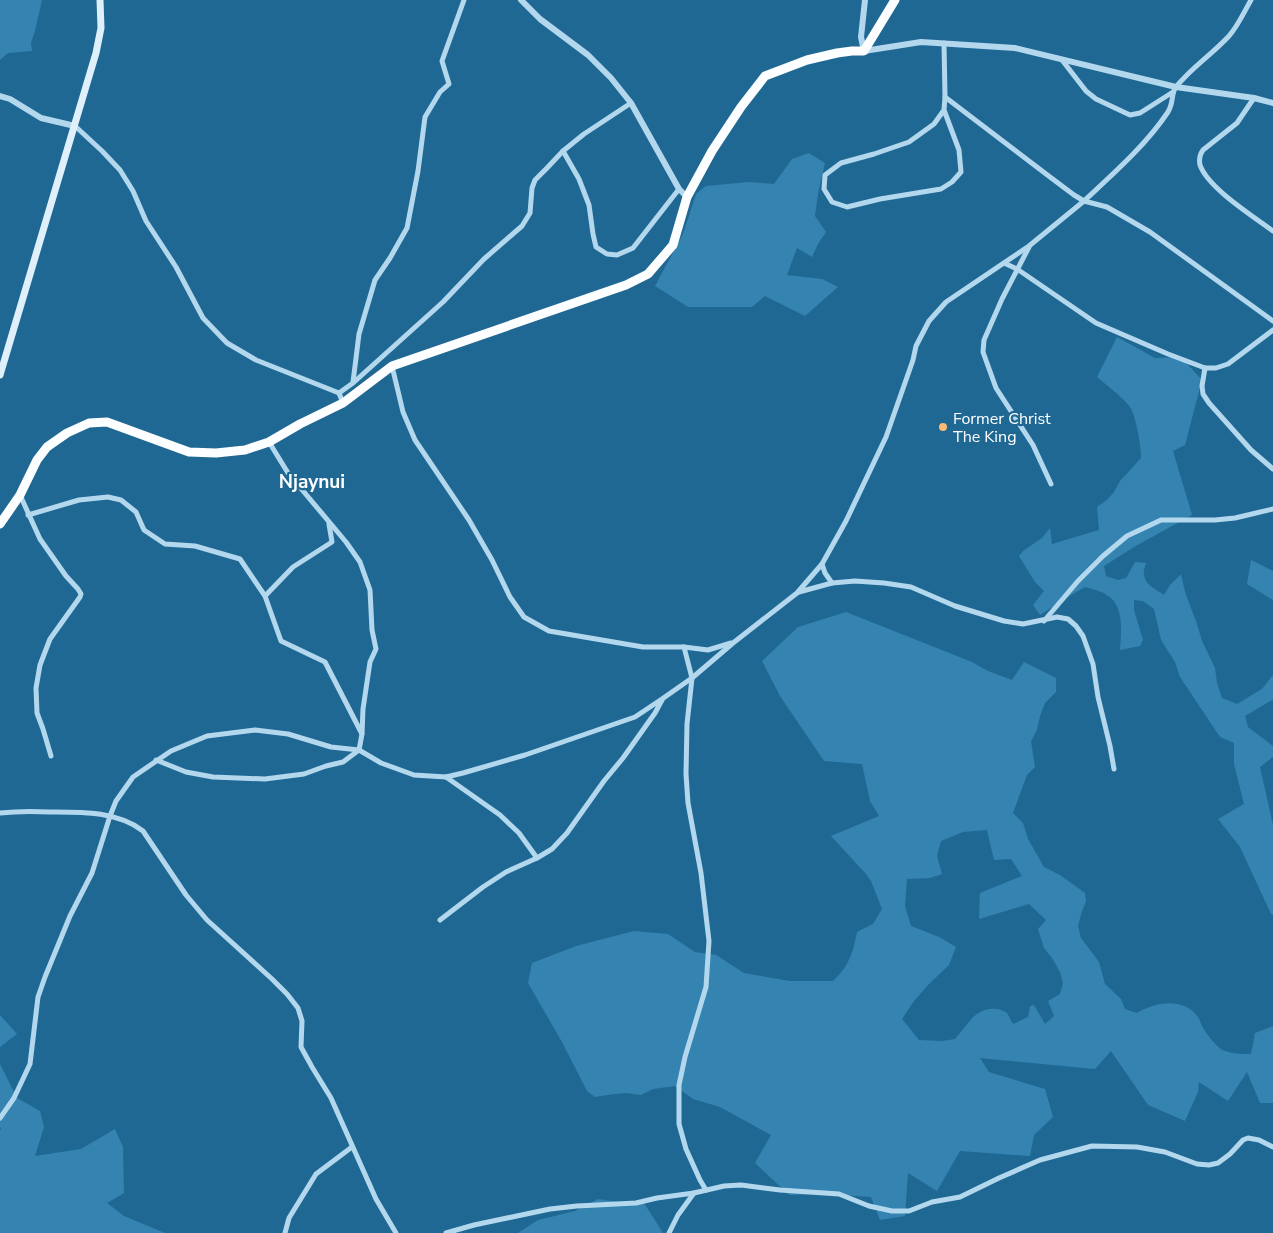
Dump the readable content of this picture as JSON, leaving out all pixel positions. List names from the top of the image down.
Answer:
{
  "districts": ["Njaynui"],
  "places": ["Former Christ The King"]
}
